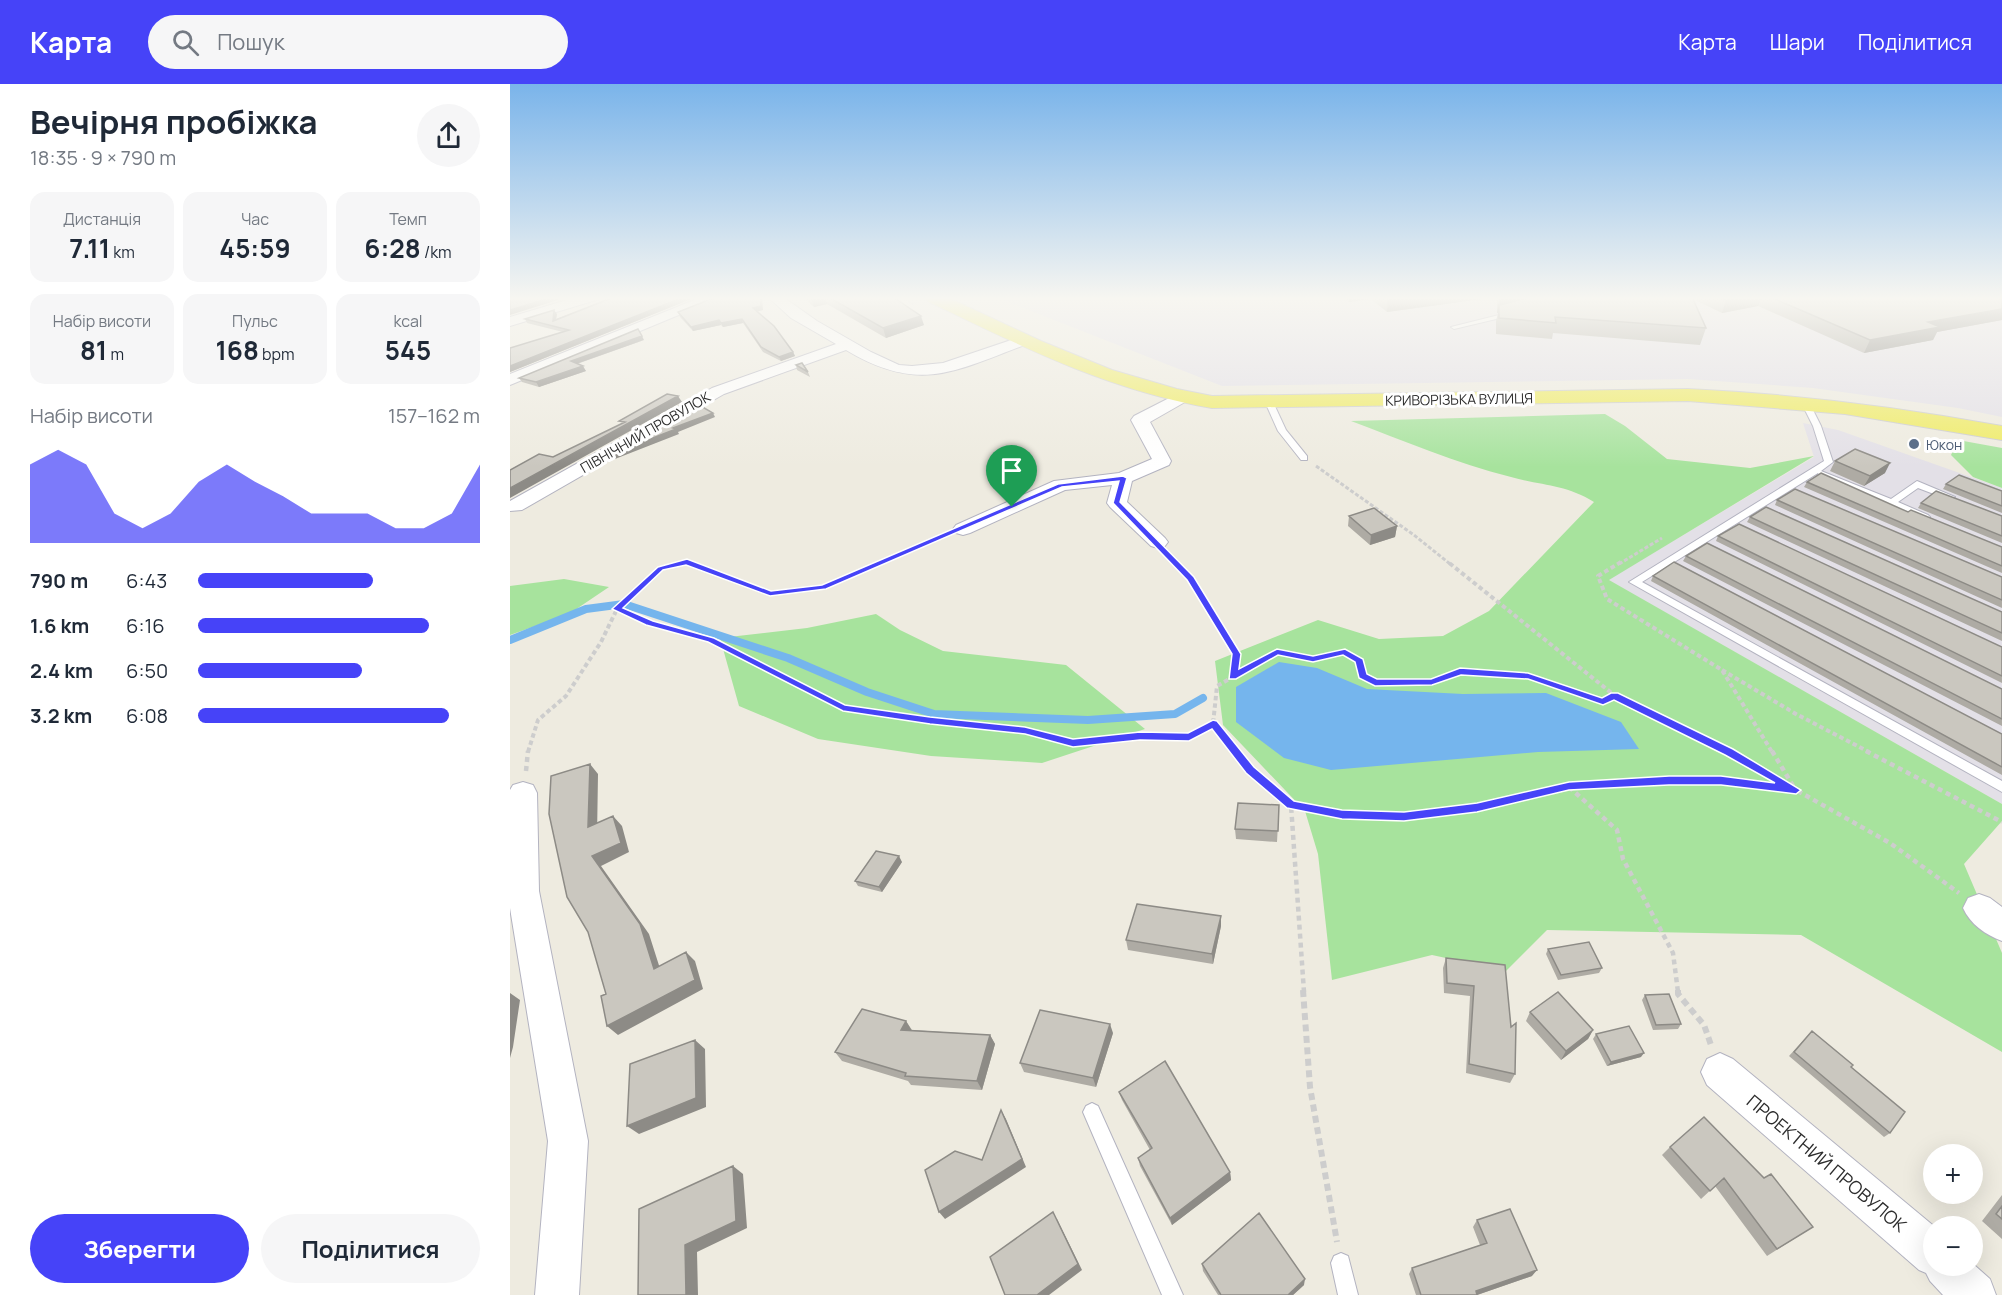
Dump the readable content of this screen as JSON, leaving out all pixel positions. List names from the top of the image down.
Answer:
{
  "streets": {
    "main road": ["КРИВОРІЗЬКА ВУЛИЦЯ"],
    "street": ["ПІВНІЧНИЙ ПРОВУЛОК", "ПРОЕКТНИЙ ПРОВУЛОК"]
  },
  "places": ["Юкон"],
  "page": {
    "header": "Карта",
    "search": "Пошук",
    "nav": ["Карта", "Шари", "Поділитися"],
    "heading": ["Вечірня пробіжка", "18:35 · 9 × 790 m"],
    "stats": [
      ["Дистанція", "7.11 km"],
      ["Час", "45:59"],
      ["Темп", "6:28 /km"],
      ["Набір висоти", "81 m"],
      ["Пульс", "168 bpm"],
      ["kcal", "545"]
    ],
    "chart": ["Набір висоти", "157–162 m"],
    "list": [
      {
        "name": "790 m",
        "note": "6:43"
      },
      {
        "name": "1.6 km",
        "note": "6:16"
      },
      {
        "name": "2.4 km",
        "note": "6:50"
      },
      {
        "name": "3.2 km",
        "note": "6:08"
      }
    ],
    "map_buttons": ["+", "−"],
    "buttons": ["Зберегти", "Поділитися"]
  }
}
